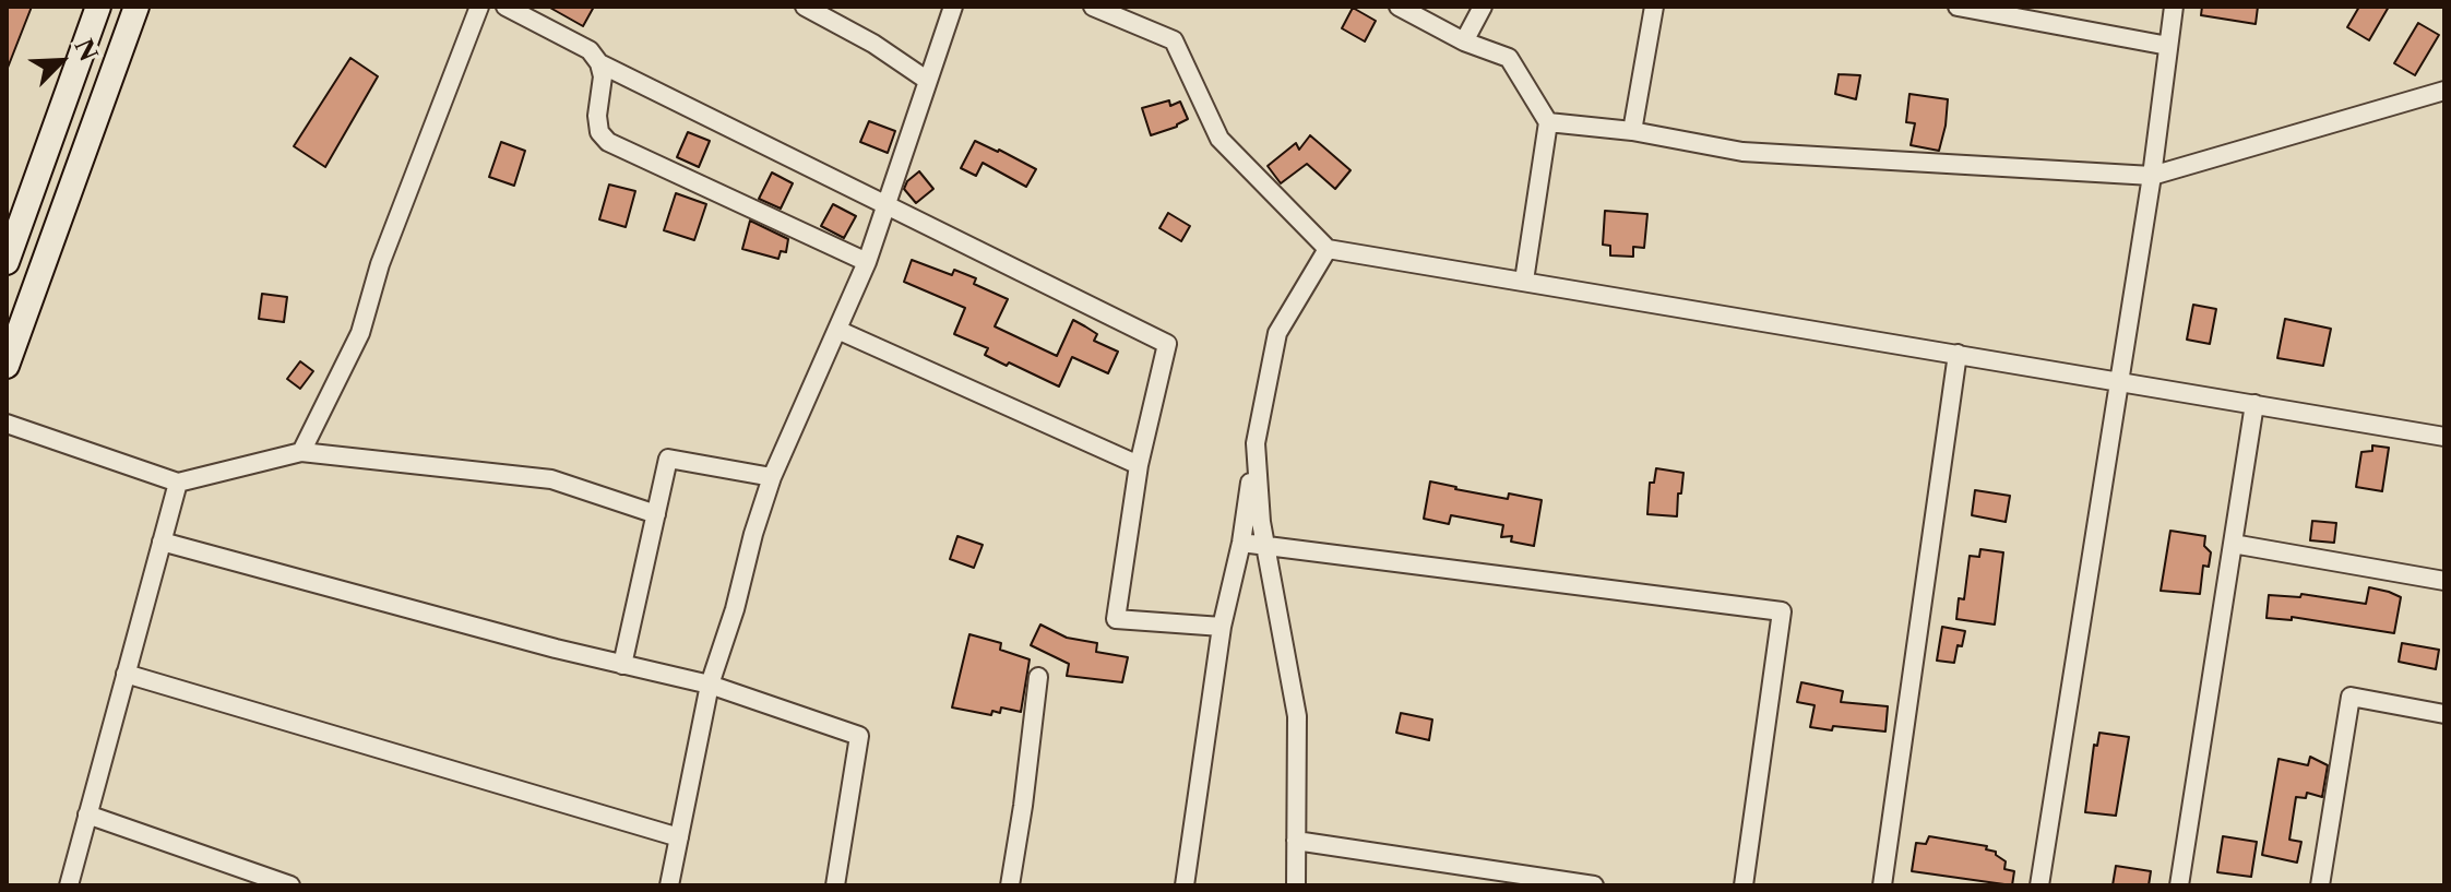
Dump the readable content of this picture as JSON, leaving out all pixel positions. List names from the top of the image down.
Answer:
{
  "north": "top right"
}
